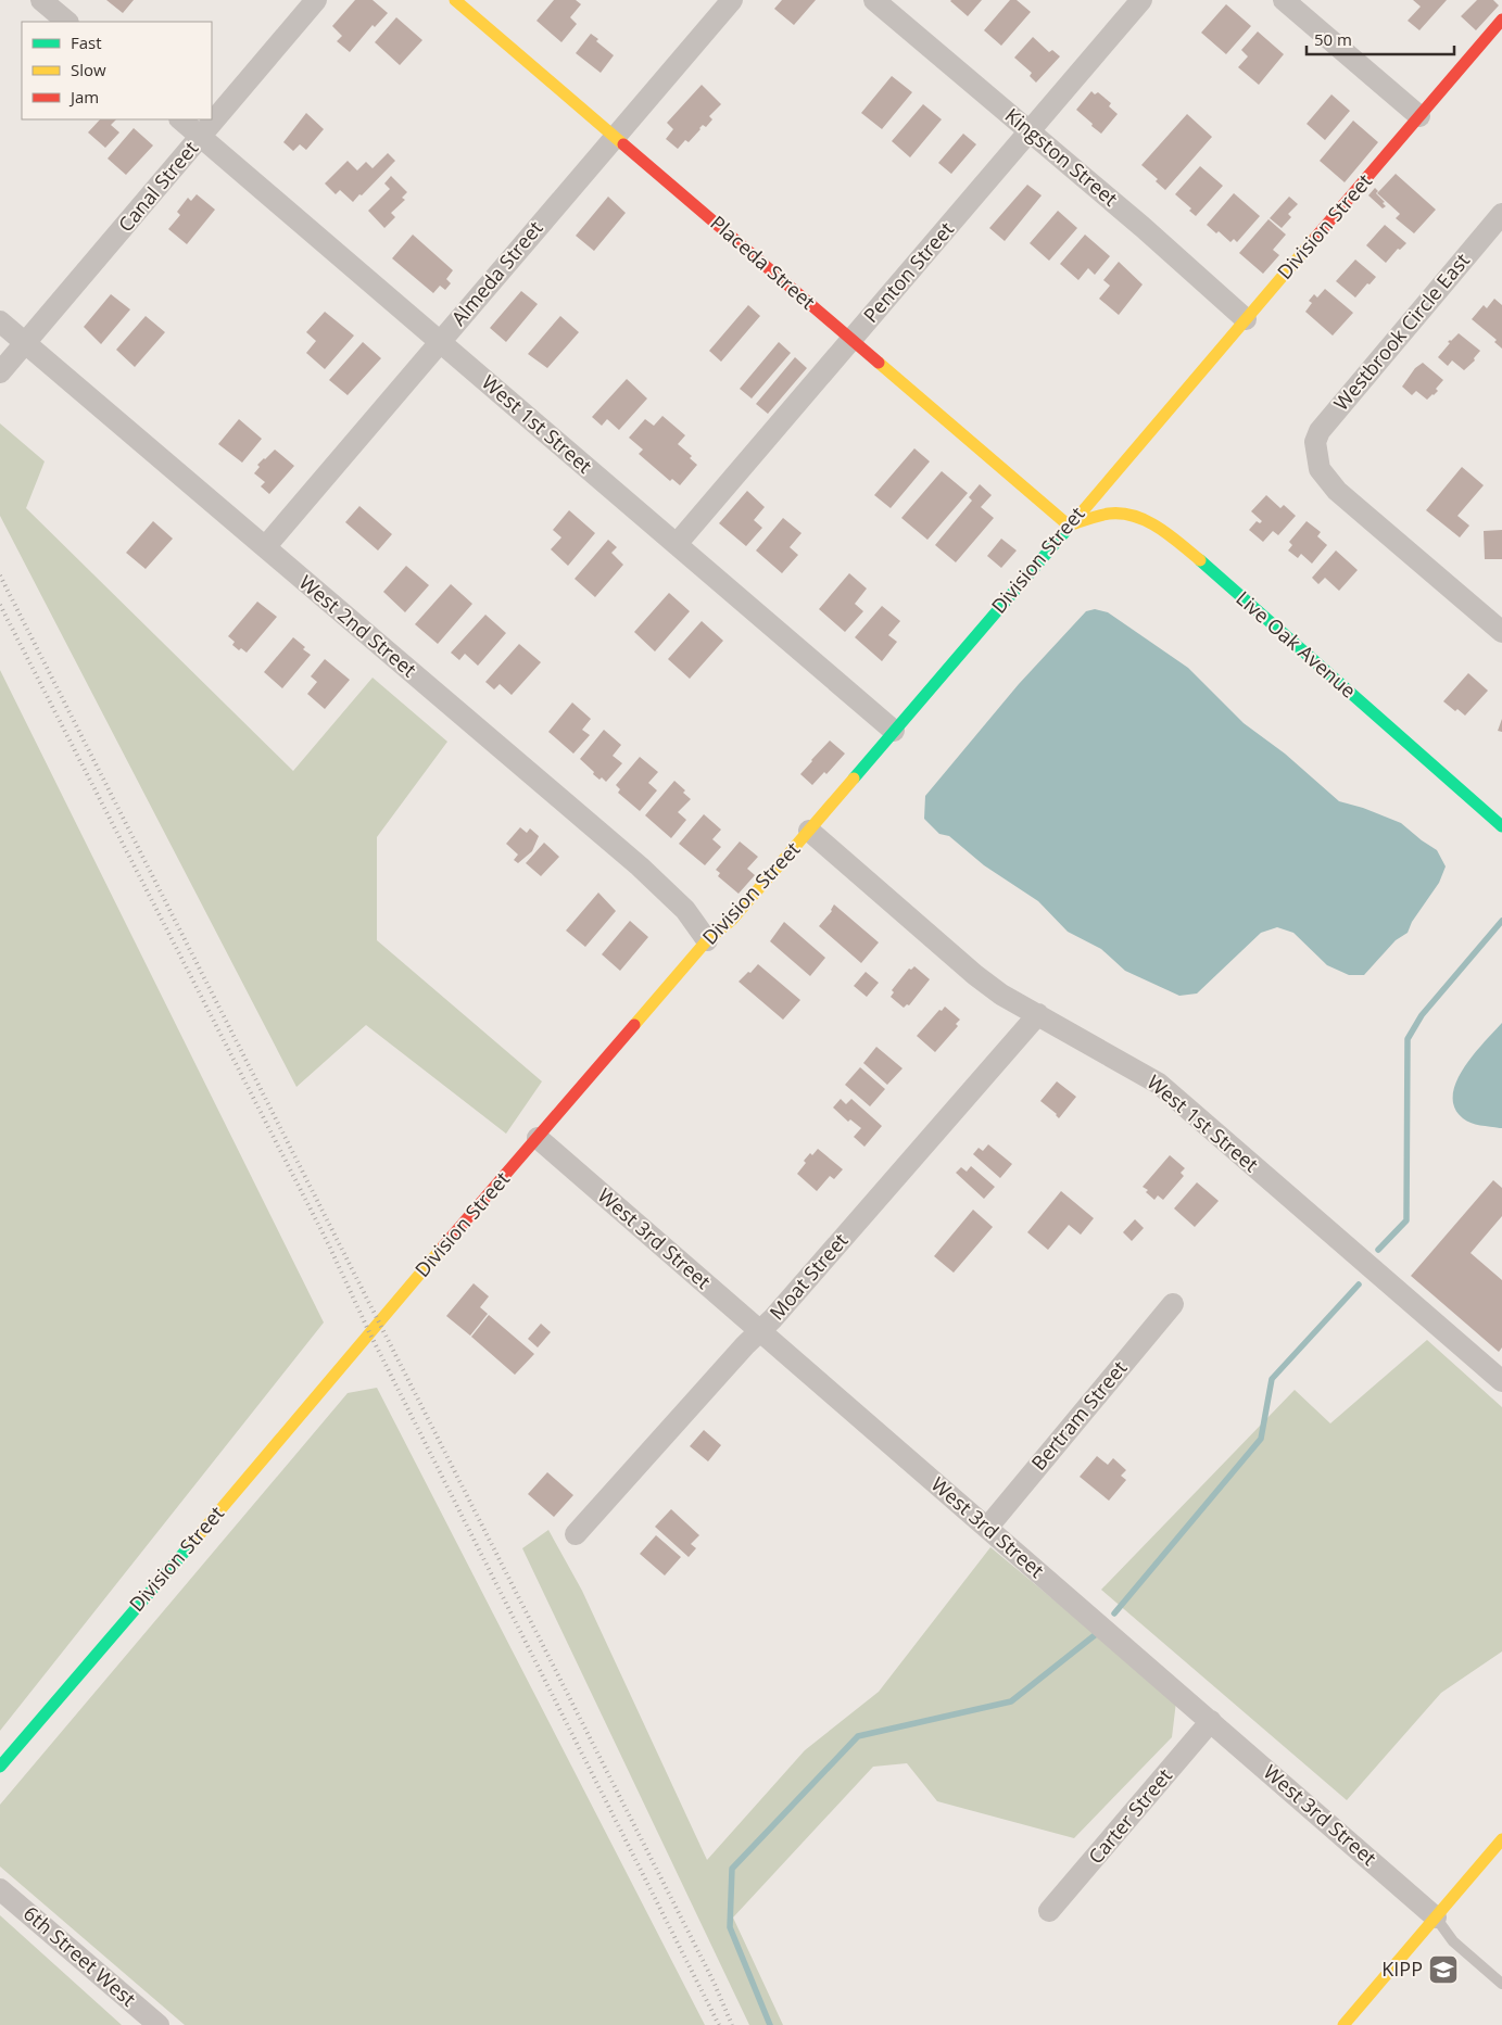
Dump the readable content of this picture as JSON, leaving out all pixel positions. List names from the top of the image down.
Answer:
{
  "streets": {
    "street": [
      "Kingston Street",
      "Canal Street",
      "Division Street",
      "Placeda Street",
      "Penton Street",
      "Almeda Street",
      "Westbrook Circle East",
      "West 1st Street",
      "West 2nd Street",
      "Live Oak Avenue",
      "West 3rd Street",
      "Moat Street",
      "Bertram Street",
      "Carter Street",
      "6th Street West"
    ]
  },
  "crossings": [
    ["Kingston Street", "Division Street"],
    ["Kingston Street", "Penton Street"],
    ["Canal Street", "West 1st Street"],
    ["Canal Street", "West 2nd Street"],
    ["Division Street", "Placeda Street"],
    ["Division Street", "West 1st Street"],
    ["Division Street", "West 2nd Street"],
    ["Division Street", "Live Oak Avenue"],
    ["Division Street", "West 3rd Street"],
    ["Placeda Street", "Penton Street"],
    ["Placeda Street", "Almeda Street"],
    ["Placeda Street", "Live Oak Avenue"],
    ["Penton Street", "West 1st Street"],
    ["Almeda Street", "West 1st Street"],
    ["Almeda Street", "West 2nd Street"],
    ["West 1st Street", "Moat Street"],
    ["West 3rd Street", "Moat Street"],
    ["West 3rd Street", "Bertram Street"],
    ["West 3rd Street", "Carter Street"]
  ],
  "places": {
    "school or university": ["KIPP"]
  },
  "legend": ["Fast", "Slow", "Jam"],
  "scale_bar": "50 m"
}
